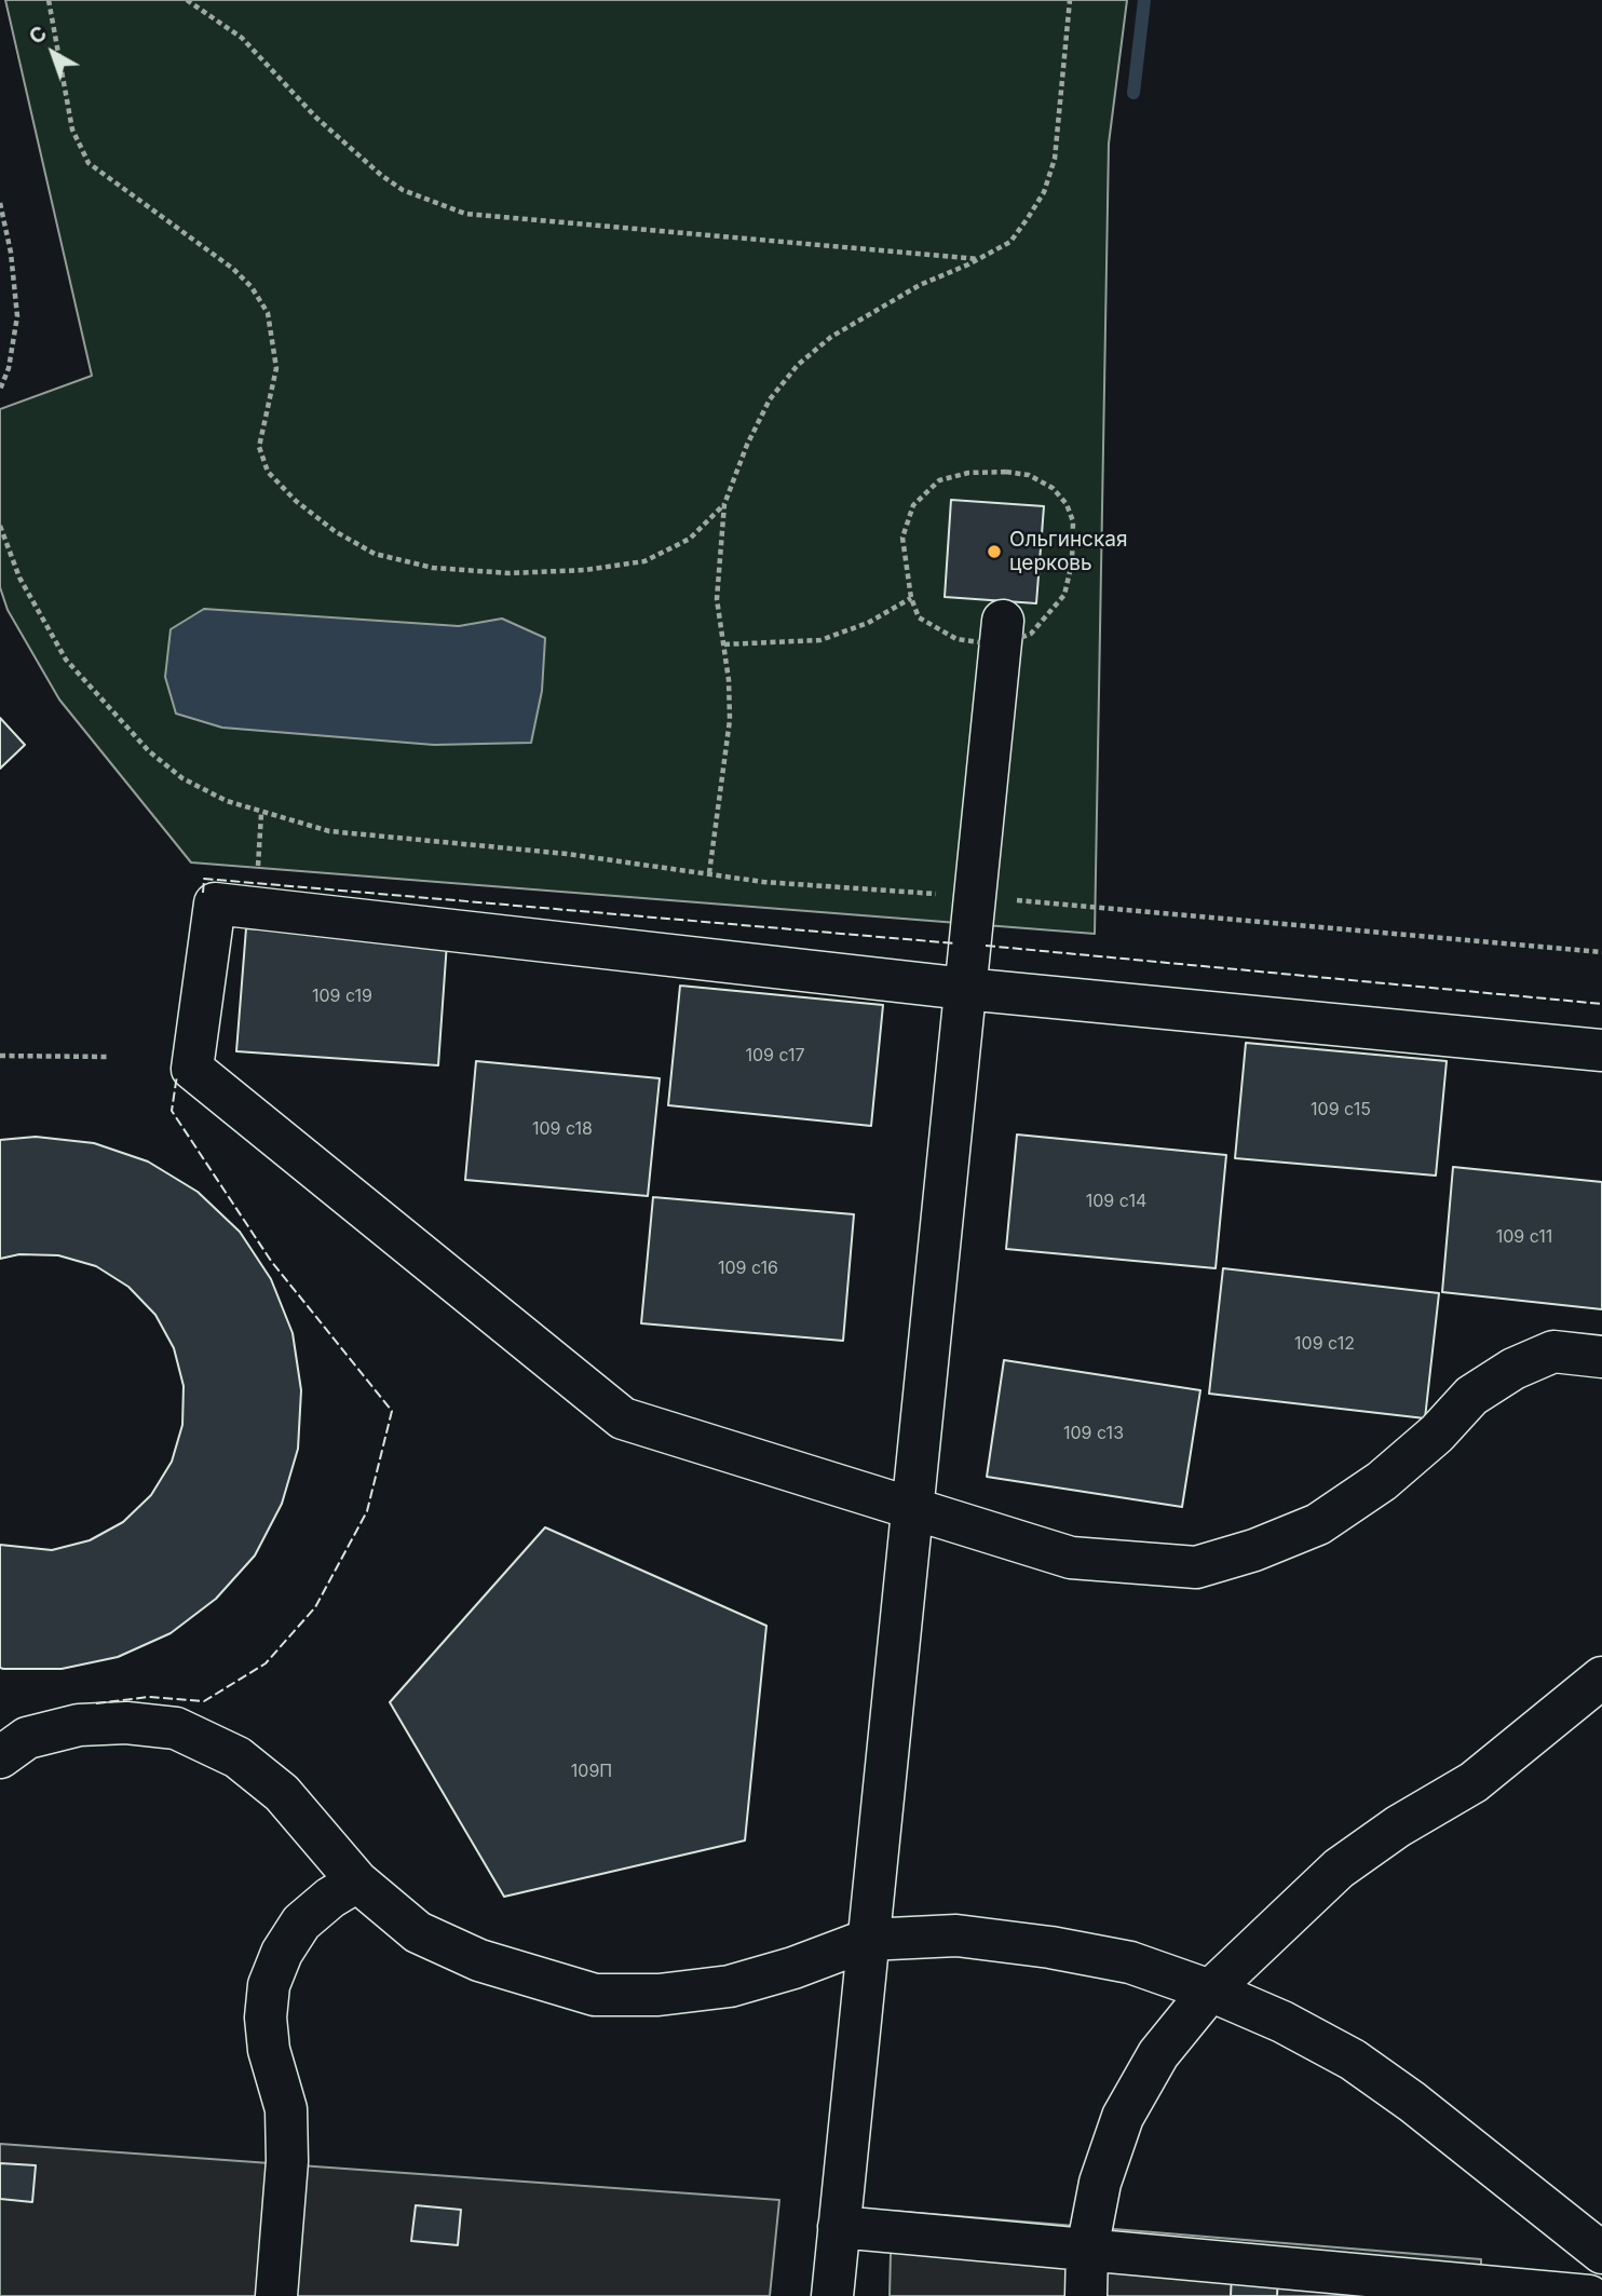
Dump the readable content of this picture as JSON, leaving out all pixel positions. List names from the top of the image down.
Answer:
{
  "places": ["Ольгинская церковь"],
  "house_numbers": [
    "109 с19",
    "109 с17",
    "109 с15",
    "109 с18",
    "109 с14",
    "109 с11",
    "109 с16",
    "109 с12",
    "109 с13",
    "109П"
  ],
  "north": "top left"
}
